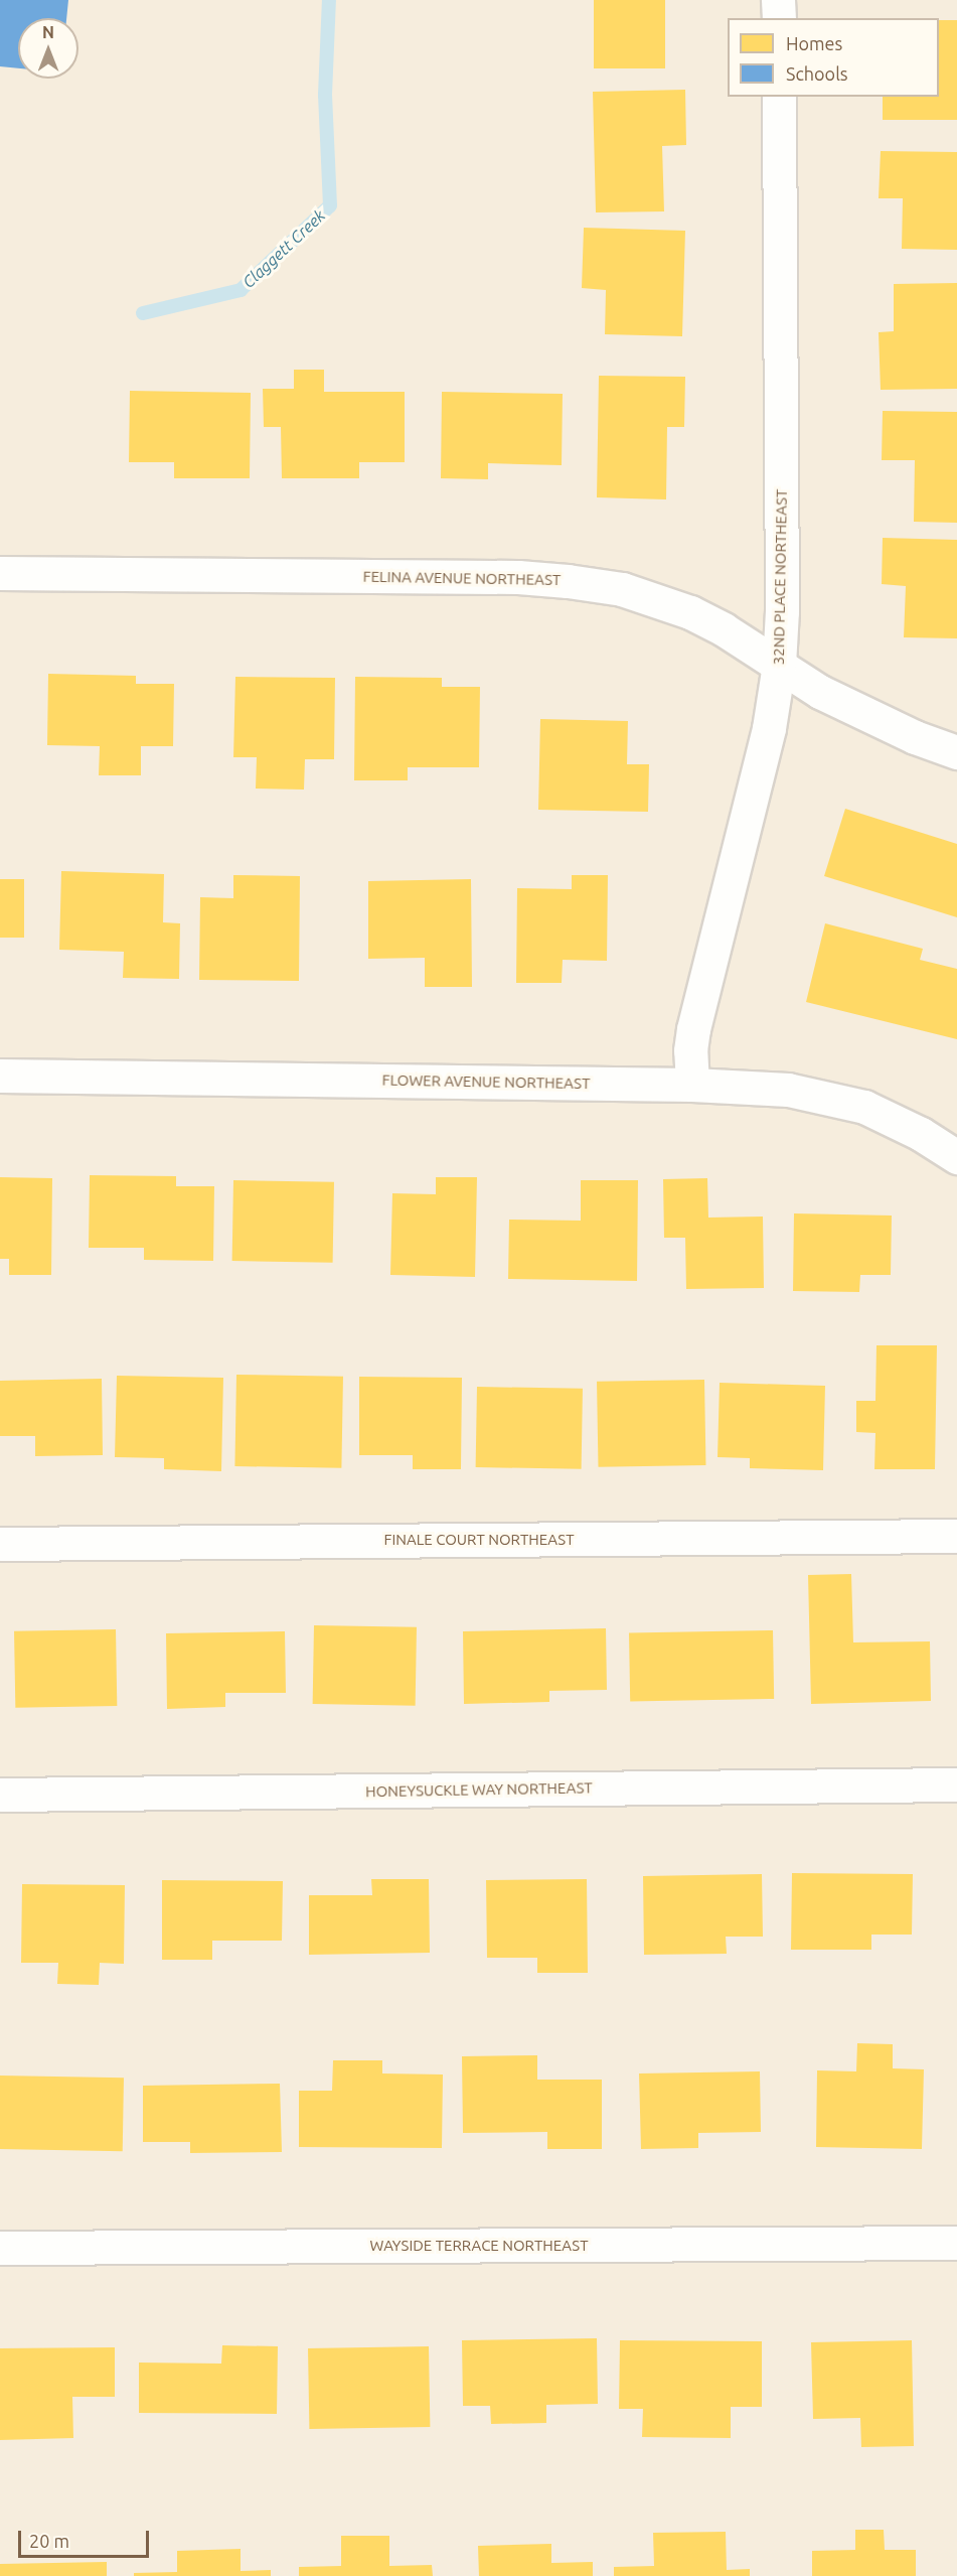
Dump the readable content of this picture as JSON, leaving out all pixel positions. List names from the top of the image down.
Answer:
{
  "streets": {
    "street": [
      "32ND PLACE NORTHEAST",
      "FELINA AVENUE NORTHEAST",
      "FLOWER AVENUE NORTHEAST",
      "FINALE COURT NORTHEAST",
      "HONEYSUCKLE WAY NORTHEAST",
      "WAYSIDE TERRACE NORTHEAST"
    ]
  },
  "crossings": [
    ["32ND PLACE NORTHEAST", "FELINA AVENUE NORTHEAST"],
    ["32ND PLACE NORTHEAST", "FLOWER AVENUE NORTHEAST"]
  ],
  "water": ["Claggett Creek"],
  "legend": ["Homes", "Schools"],
  "scale_bar": "20 m",
  "north": "top"
}
